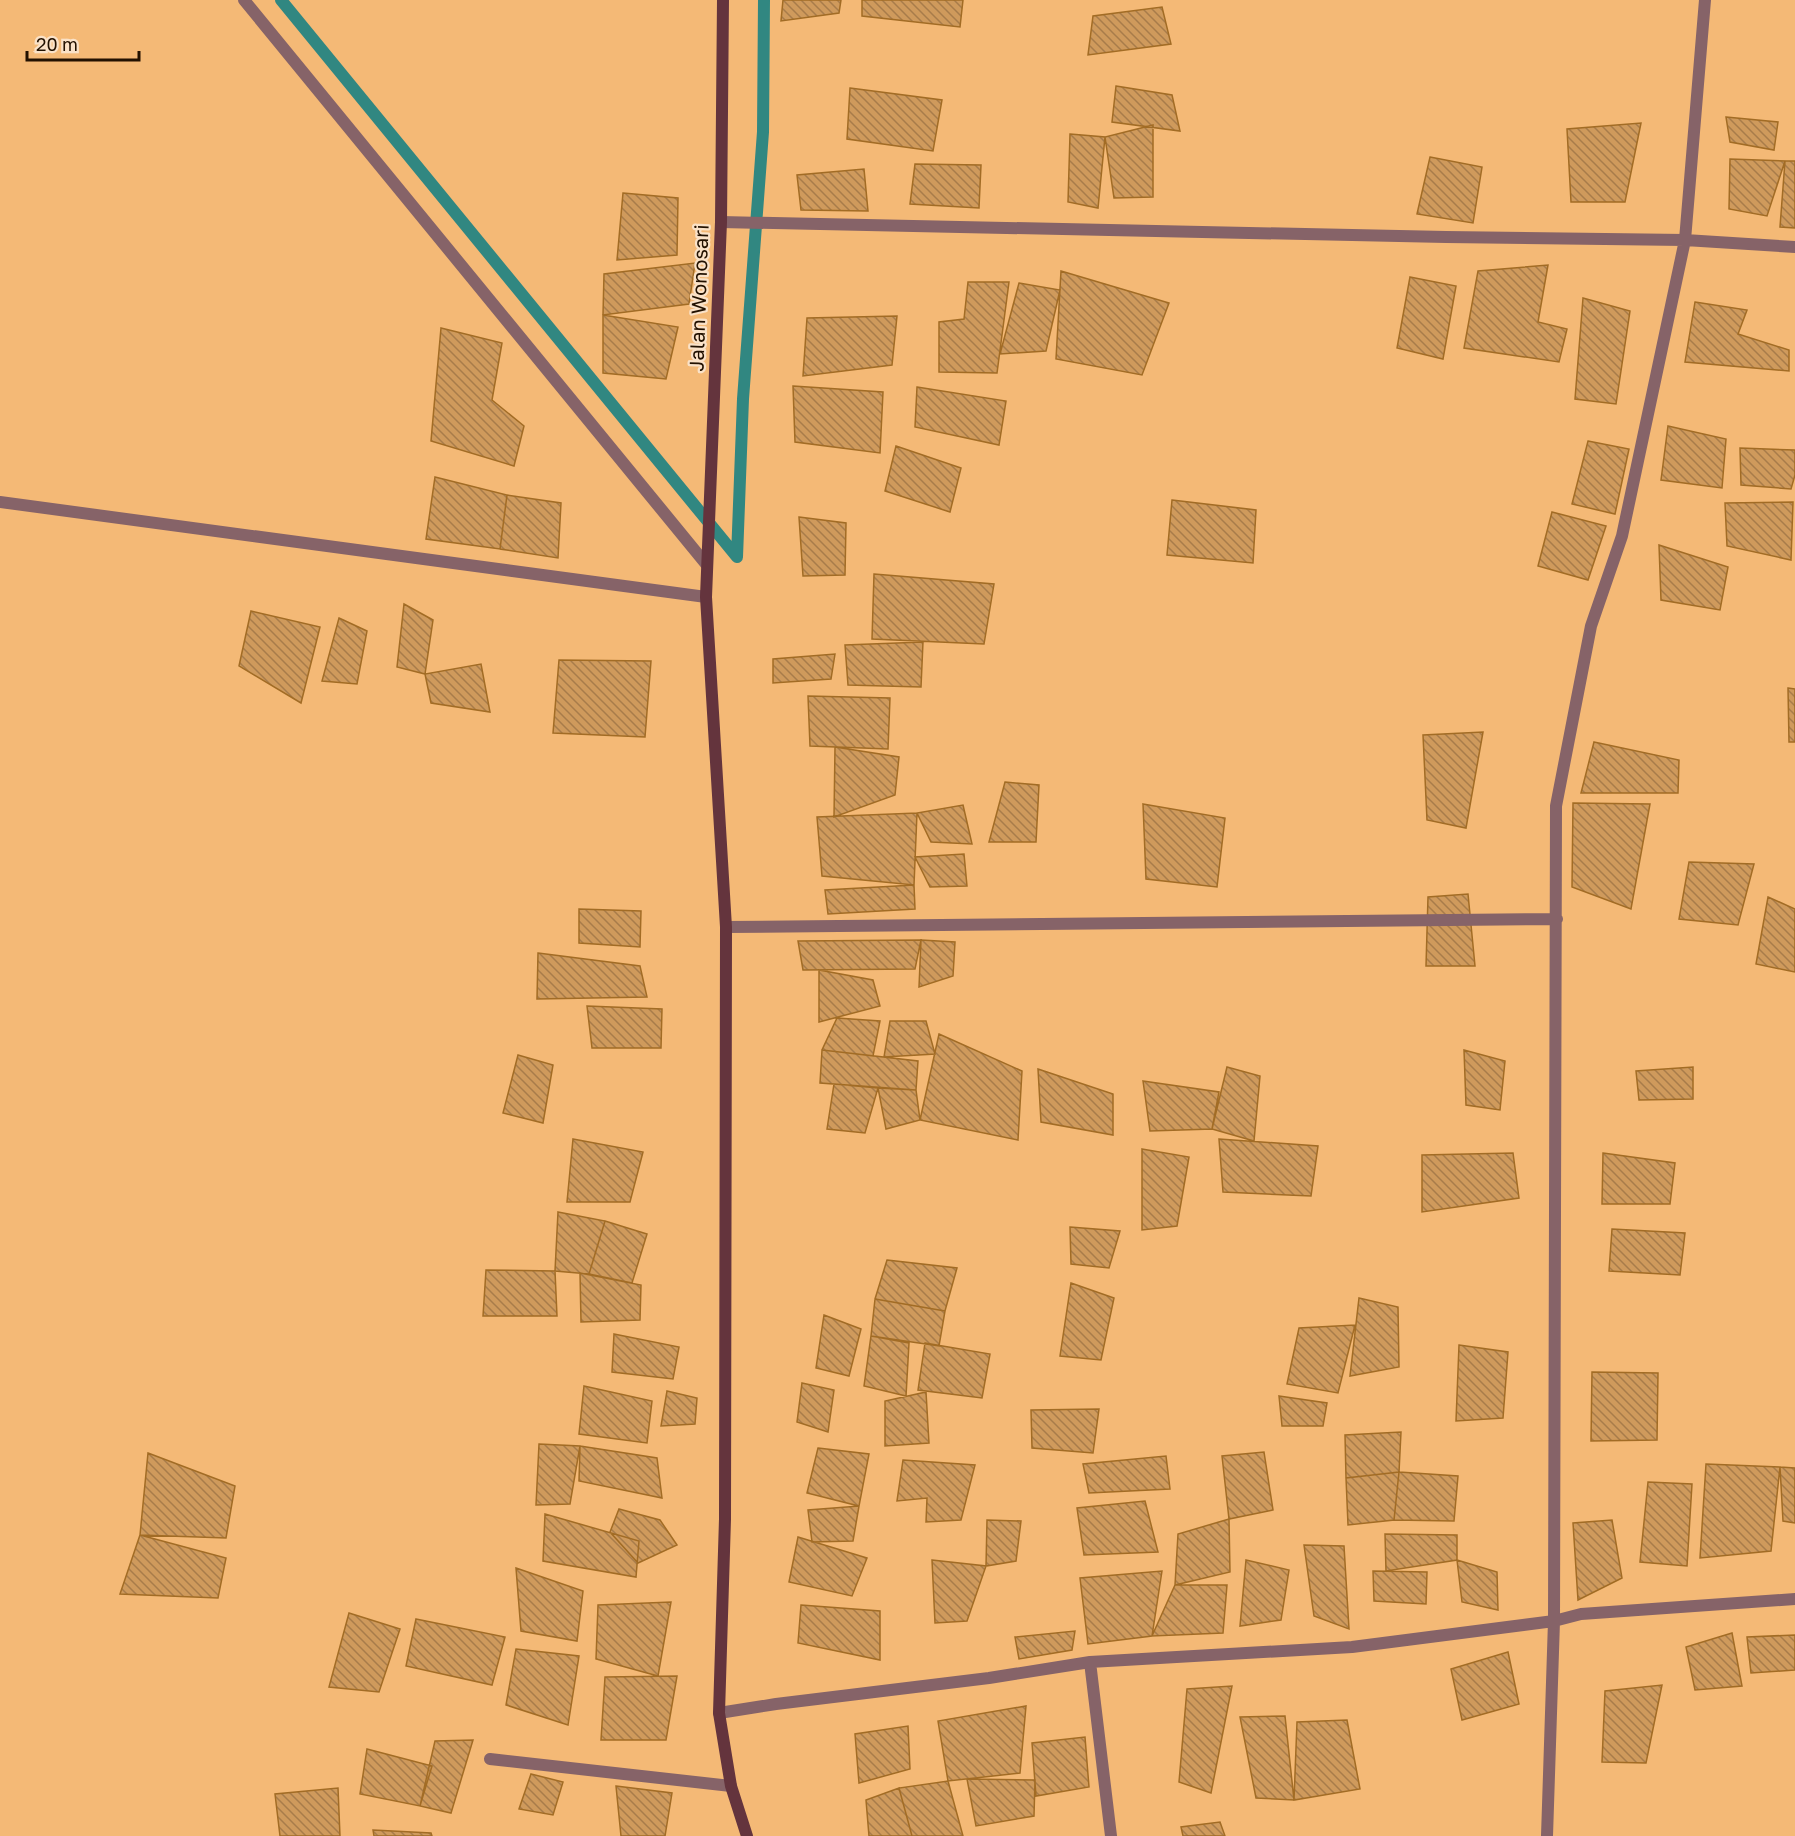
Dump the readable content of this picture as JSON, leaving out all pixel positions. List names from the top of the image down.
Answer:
{
  "streets": {
    "street": ["Jalan Wonosari"]
  },
  "scale_bar": "20 m"
}
